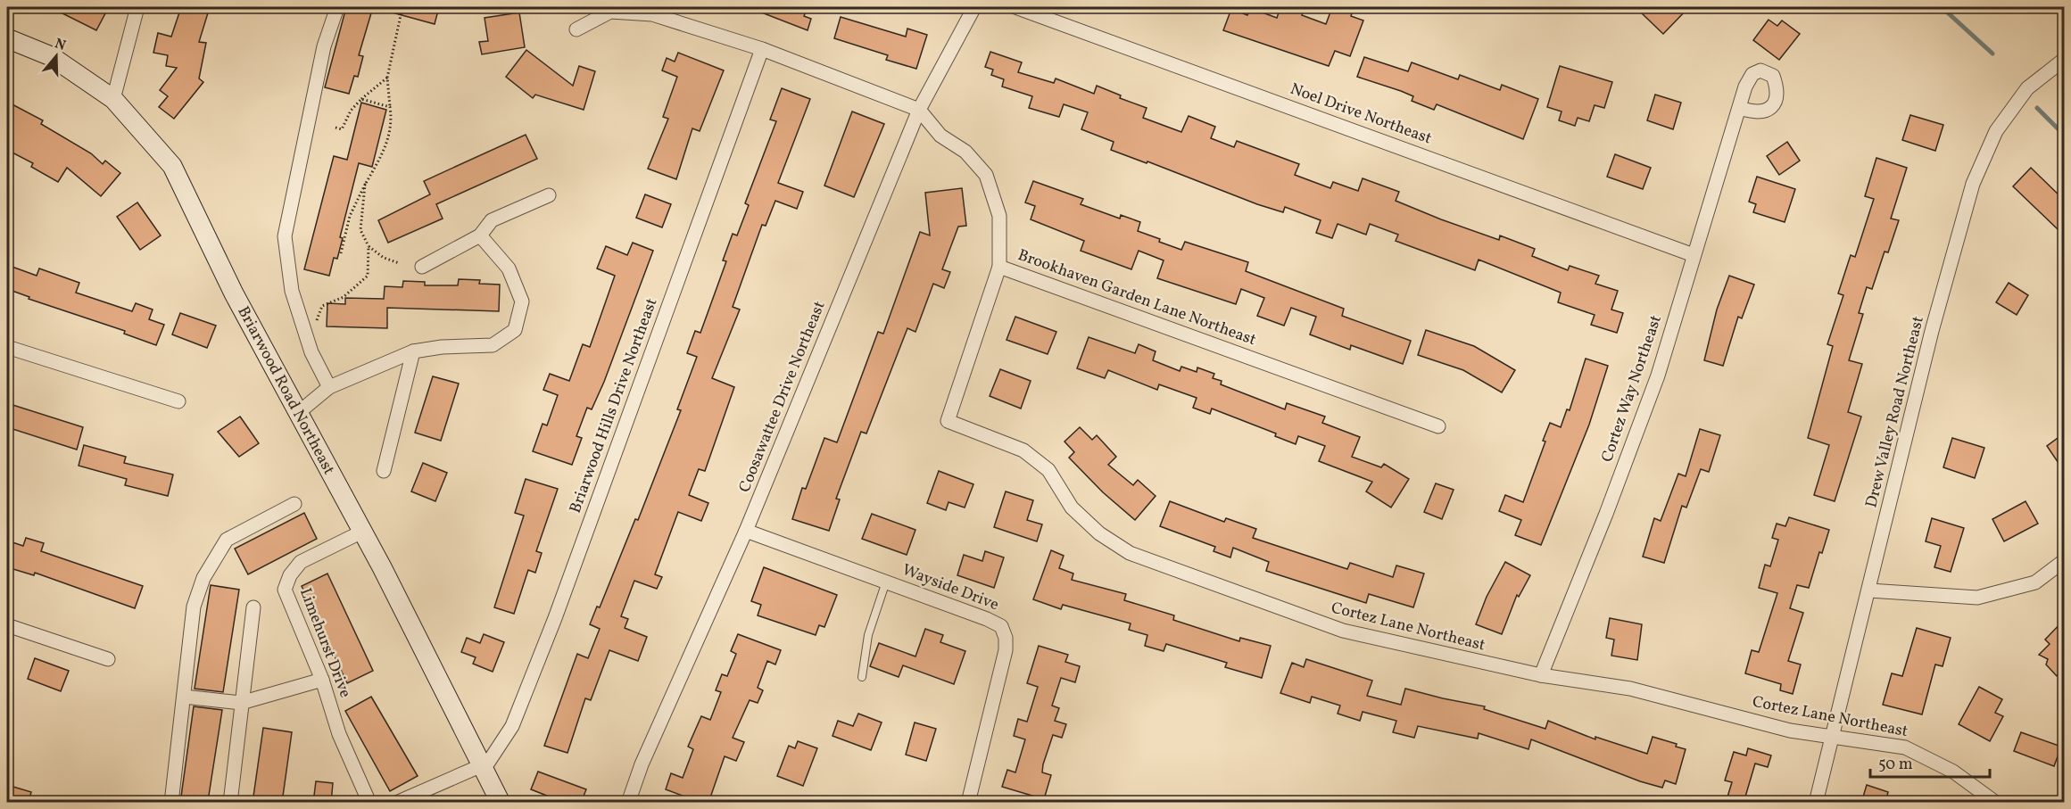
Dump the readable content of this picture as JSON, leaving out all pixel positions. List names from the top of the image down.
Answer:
{
  "streets": {
    "street": [
      "Noel Drive Northeast",
      "Brookhaven Garden Lane Northeast",
      "Cortez Way Northeast",
      "Briarwood Road Northeast",
      "Coosawattee Drive Northeast",
      "Briarwood Hills Drive Northeast",
      "Drew Valley Road Northeast",
      "Wayside Drive",
      "Cortez Lane Northeast",
      "Limehurst Drive"
    ]
  },
  "crossings": [
    ["Noel Drive Northeast", "Cortez Way Northeast"],
    ["Brookhaven Garden Lane Northeast", "Coosawattee Drive Northeast"],
    ["Brookhaven Garden Lane Northeast", "Cortez Lane Northeast"],
    ["Cortez Way Northeast", "Cortez Lane Northeast"],
    ["Briarwood Road Northeast", "Briarwood Hills Drive Northeast"],
    ["Briarwood Road Northeast", "Limehurst Drive"],
    ["Coosawattee Drive Northeast", "Wayside Drive"],
    ["Drew Valley Road Northeast", "Cortez Lane Northeast"]
  ],
  "scale_bar": "50 m",
  "north": "top"
}
